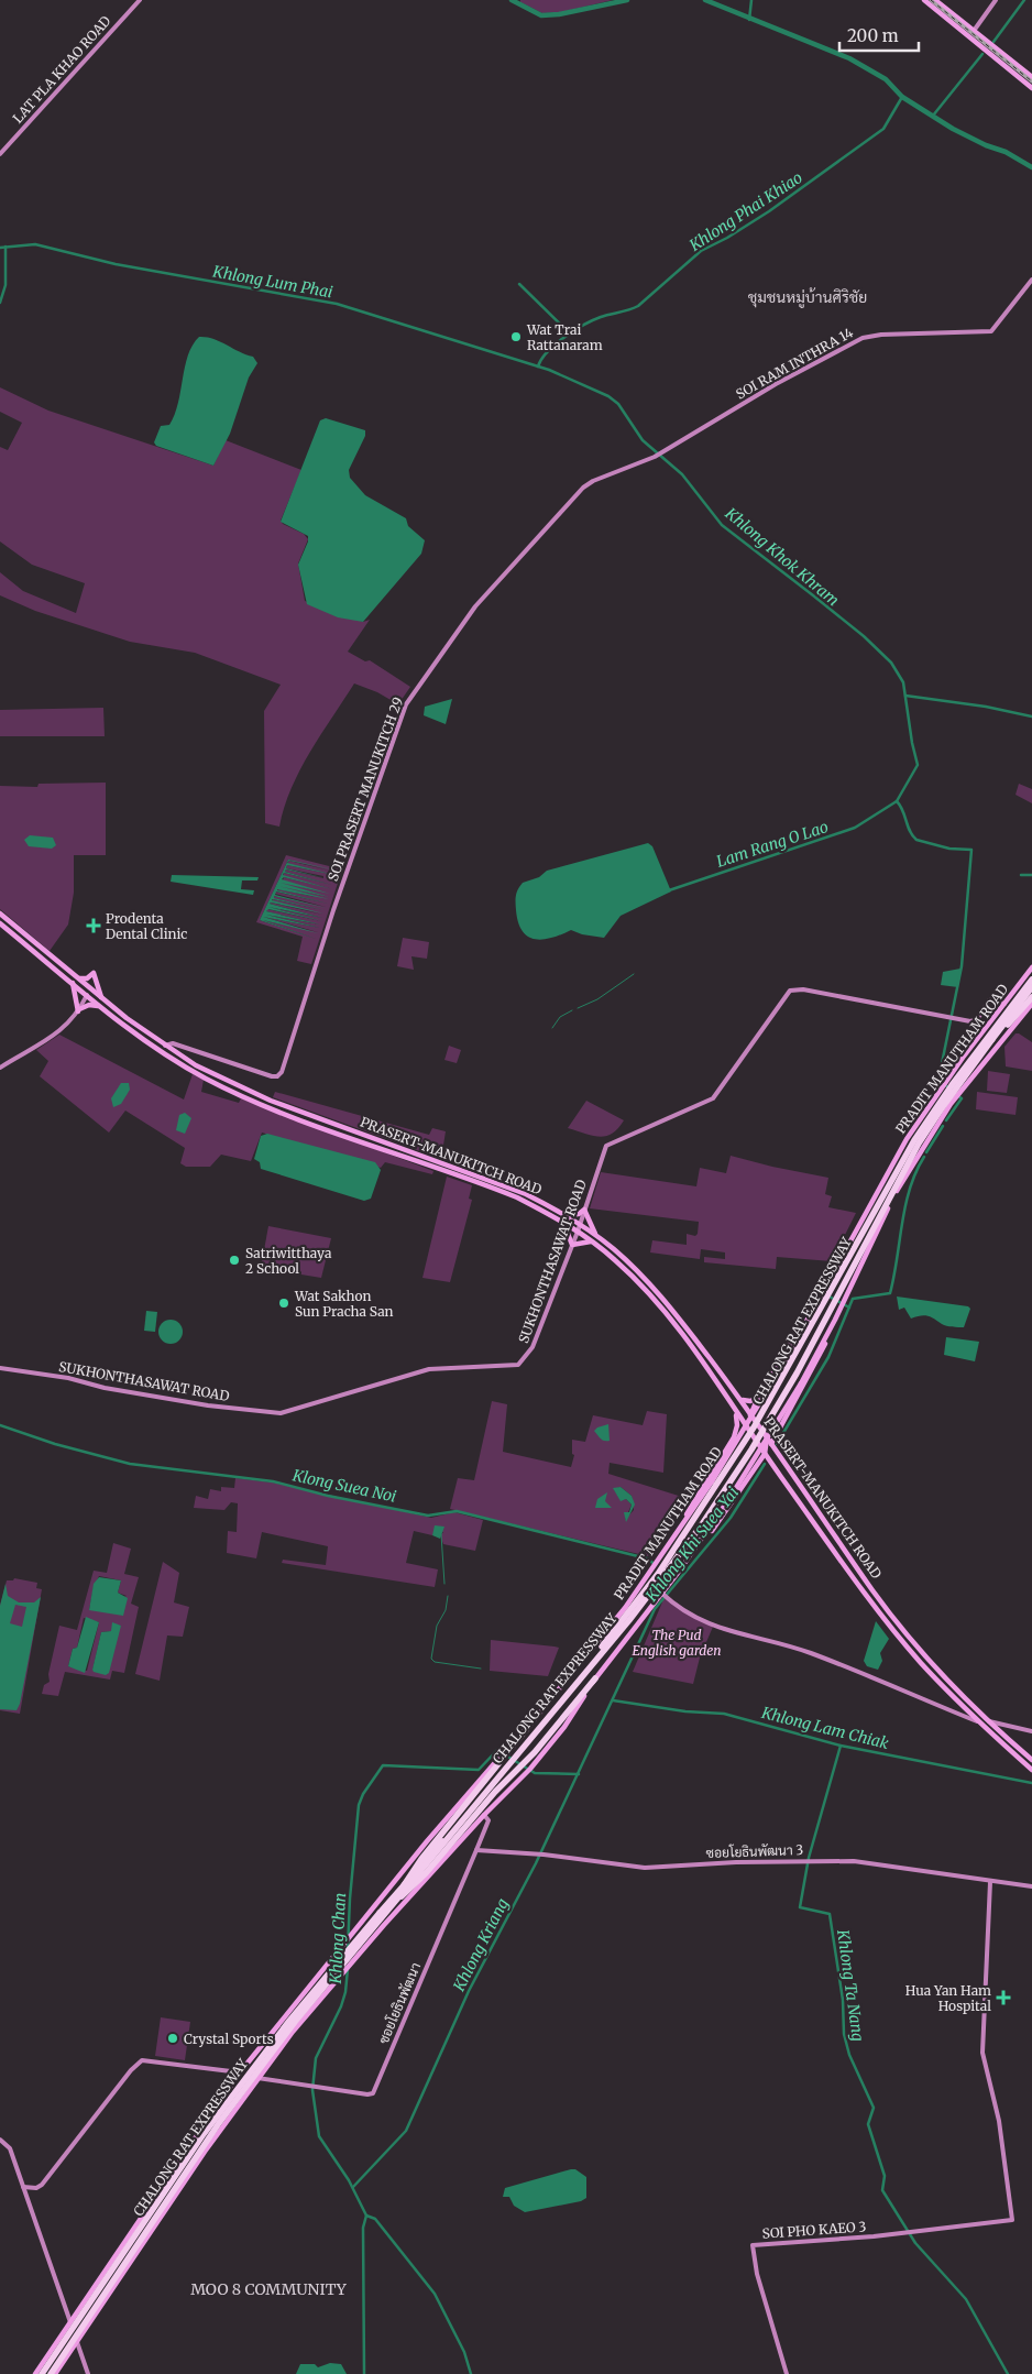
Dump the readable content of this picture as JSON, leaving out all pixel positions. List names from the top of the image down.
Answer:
{
  "streets": {
    "highway": ["CHALONG RAT EXPRESSWAY"],
    "main road": ["PRADIT MANUTHAM ROAD", "PRASERT-MANUKITCH ROAD"],
    "street": [
      "LAT PLA KHAO ROAD",
      "SOI RAM INTHRA 14",
      "SOI PRASERT MANUKITCH 29",
      "SUKHONTHASAWAT ROAD",
      "ซอยโยธินพัฒนา 3",
      "ซอยโยธินพัฒนา",
      "SOI PHO KAEO 3"
    ]
  },
  "crossings": [
    ["SOI RAM INTHRA 14", "SOI PRASERT MANUKITCH 29"],
    ["SOI PRASERT MANUKITCH 29", "PRASERT-MANUKITCH ROAD"],
    ["PRADIT MANUTHAM ROAD", "SUKHONTHASAWAT ROAD"],
    ["PRASERT-MANUKITCH ROAD", "SUKHONTHASAWAT ROAD"],
    ["ซอยโยธินพัฒนา 3", "ซอยโยธินพัฒนา"],
    ["ซอยโยธินพัฒนา 3", "SOI PHO KAEO 3"]
  ],
  "districts": ["ชุมชนหมู่บ้านศิริชัย", "MOO 8 COMMUNITY"],
  "water": [
    "Khlong Phai Khiao",
    "Khlong Lum Phai",
    "Khlong Khok Khram",
    "Lam Rang O Lao",
    "Klong Suea Noi",
    "Khlong Khi Suea Yai",
    "Khlong Lam Chiak",
    "Khlong Chan",
    "Khlong Kriang",
    "Khlong Ta Nang"
  ],
  "parks": ["The Pud English garden"],
  "places": {
    "other": [
      "Wat Trai Rattanaram",
      "Satriwitthaya 2 School",
      "Wat Sakhon Sun Pracha San",
      "Crystal Sports"
    ],
    "health": ["Prodenta Dental Clinic", "Hua Yan Ham Hospital"]
  },
  "scale_bar": "200 m"
}
